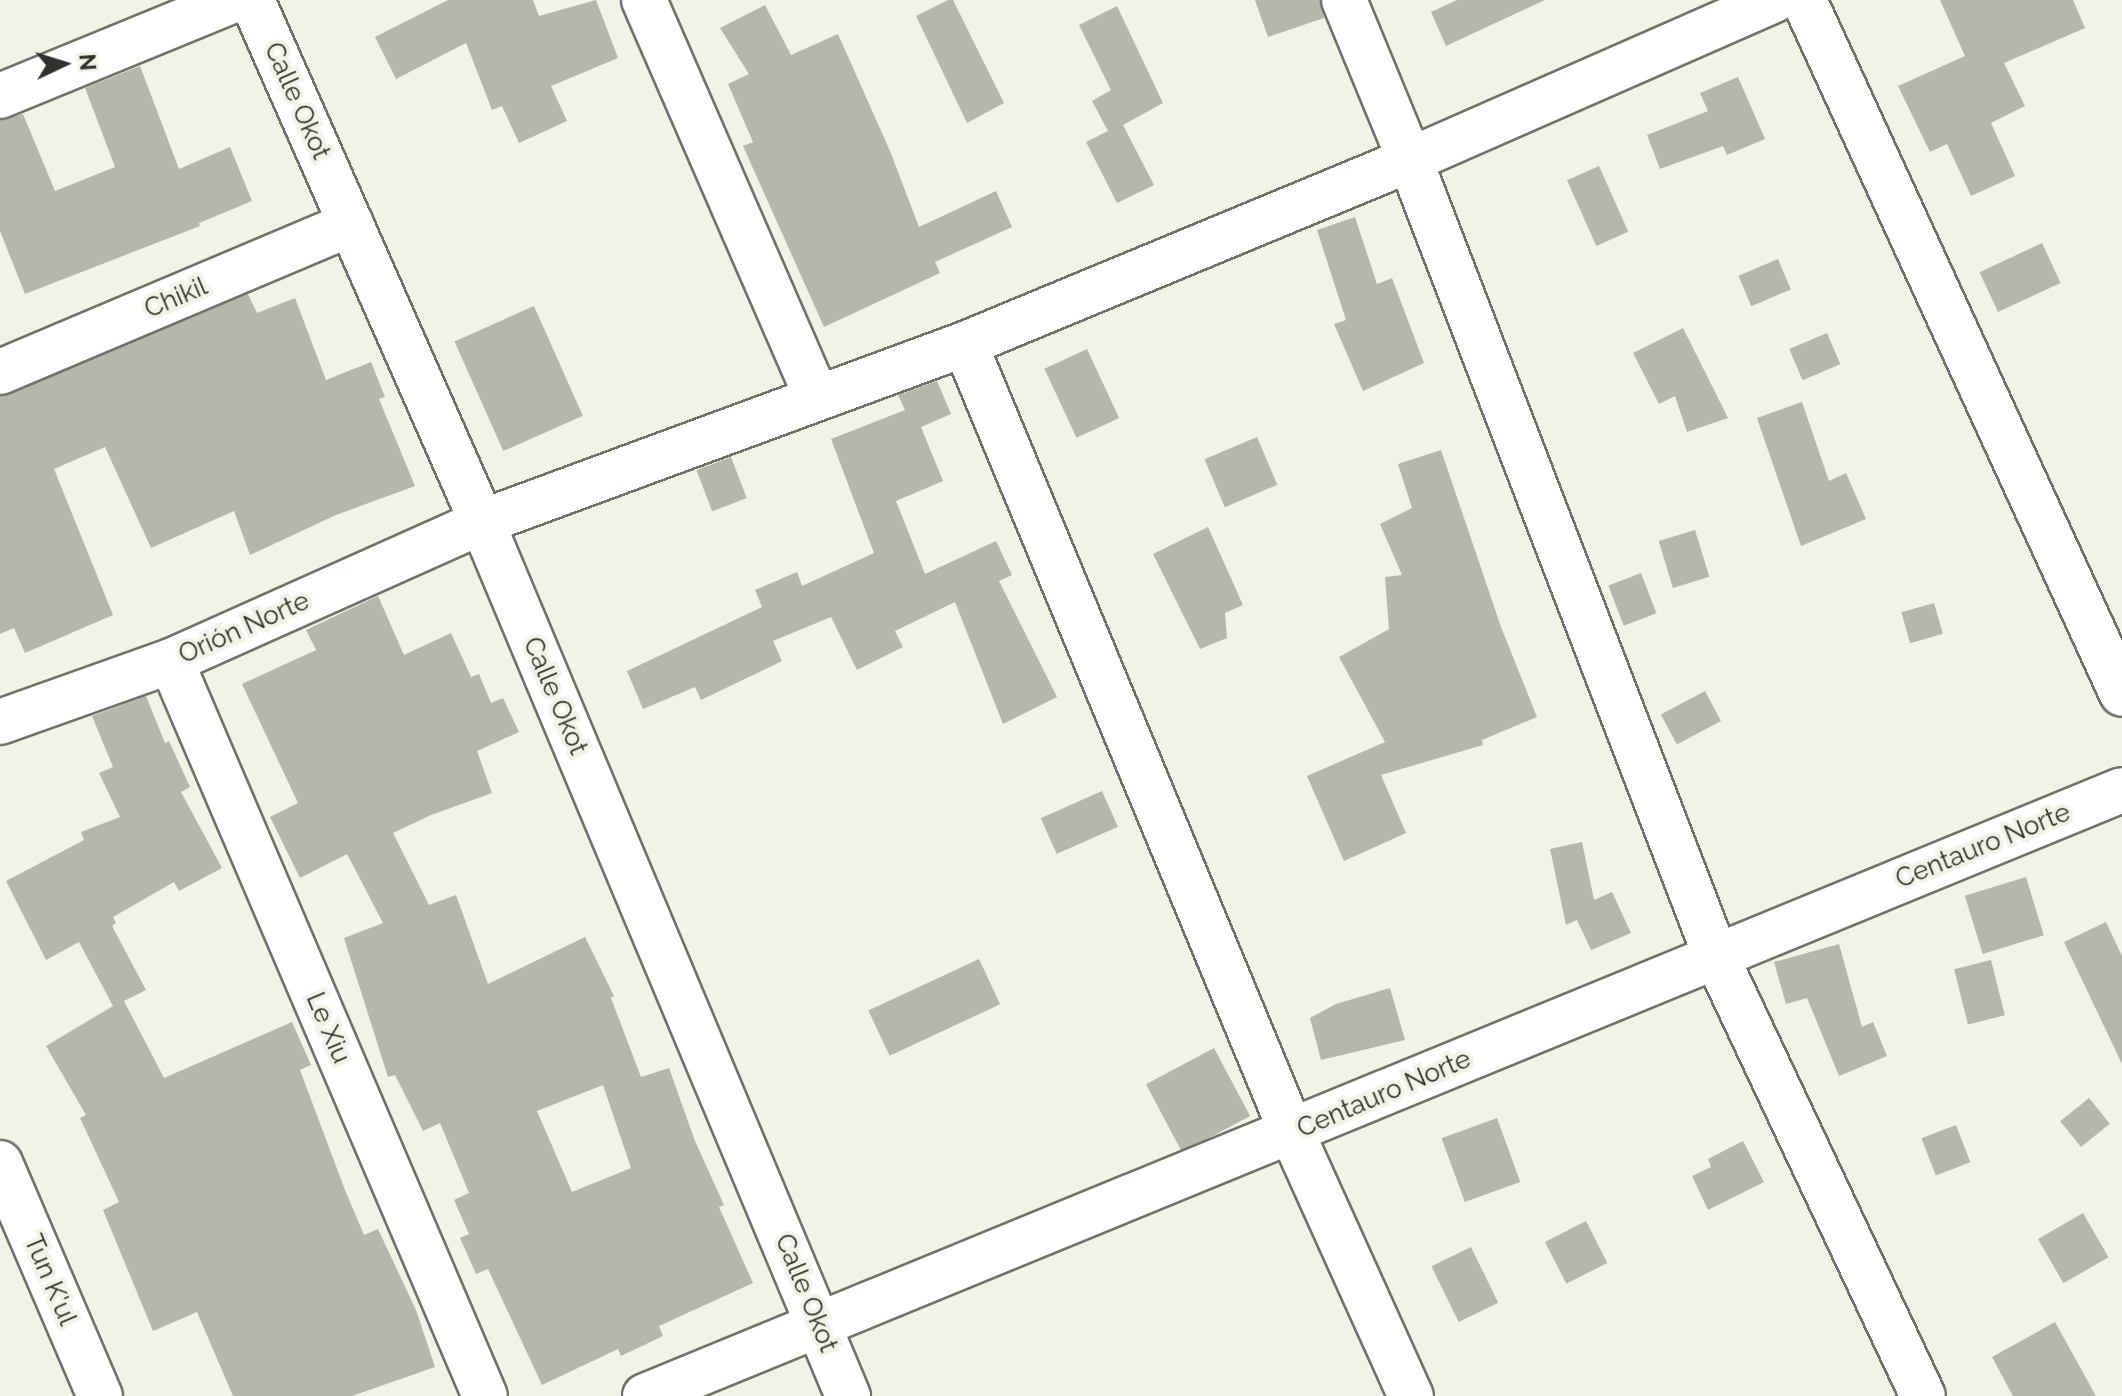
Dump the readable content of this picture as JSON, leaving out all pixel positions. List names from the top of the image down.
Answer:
{
  "streets": {
    "street": [
      "Calle Okot",
      "Chikil",
      "Orión Norte",
      "Centauro Norte",
      "Le Xiu",
      "Tun K'ul"
    ]
  },
  "crossings": [
    ["Calle Okot", "Chikil"],
    ["Calle Okot", "Orión Norte"],
    ["Calle Okot", "Centauro Norte"],
    ["Orión Norte", "Le Xiu"]
  ],
  "north": "right"
}
